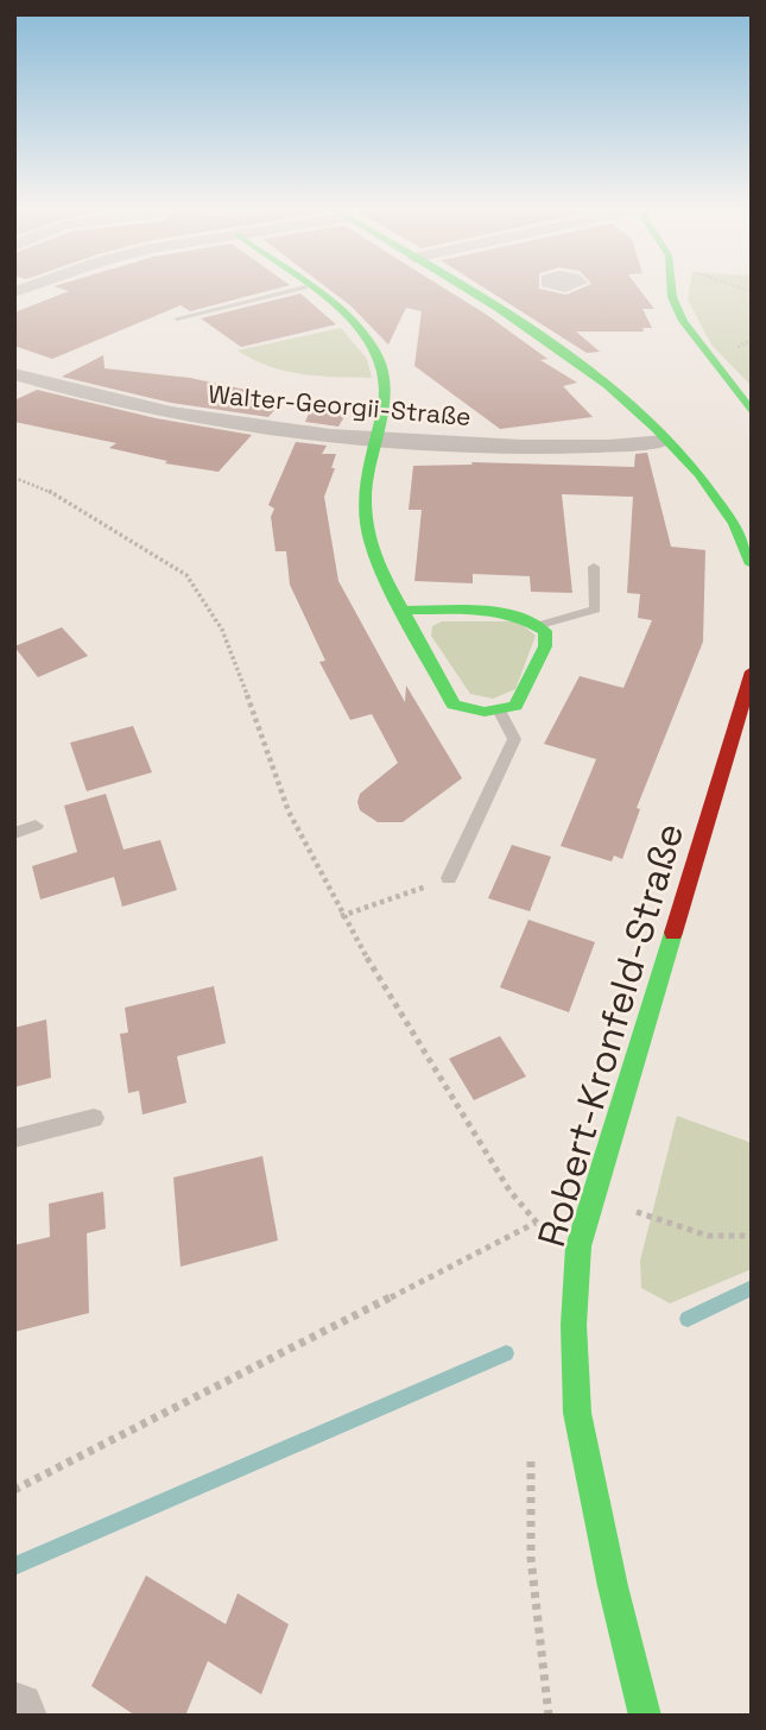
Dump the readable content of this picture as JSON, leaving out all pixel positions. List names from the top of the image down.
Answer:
{
  "streets": {
    "street": ["Walter-Georgii-Straße", "Robert-Kronfeld-Straße"]
  }
}
